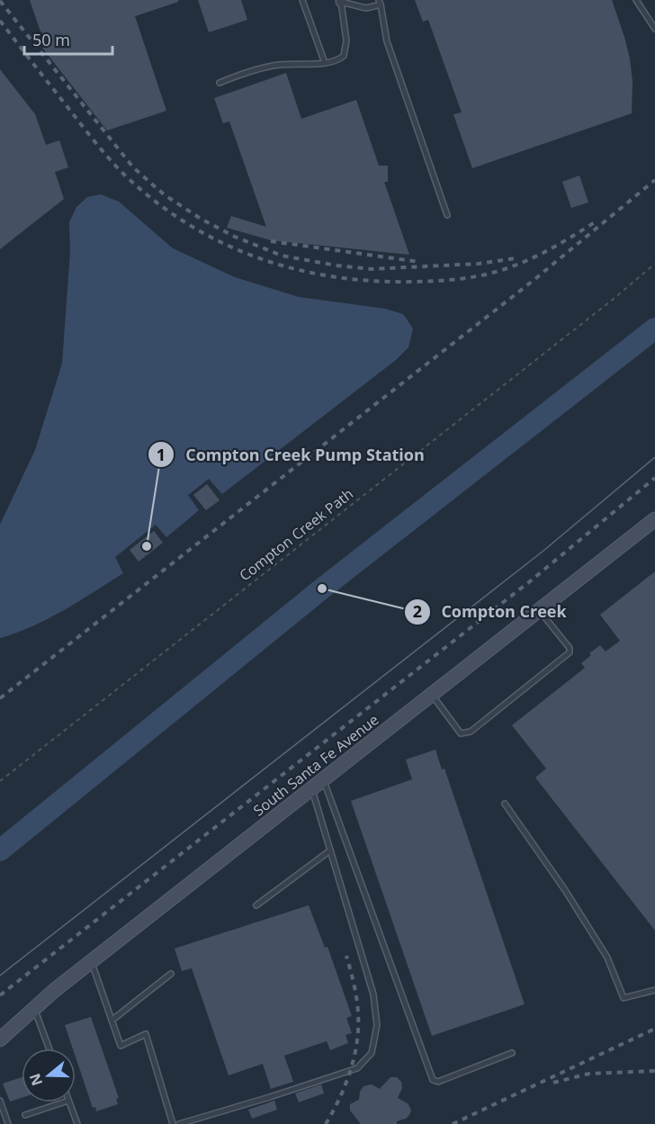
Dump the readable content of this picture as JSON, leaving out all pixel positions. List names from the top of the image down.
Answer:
{
  "streets": {
    "main road": ["South Santa Fe Avenue"],
    "path": ["Compton Creek Path"]
  },
  "places": ["Compton Creek Pump Station", "Compton Creek"],
  "scale_bar": "50 m",
  "north": "left"
}
